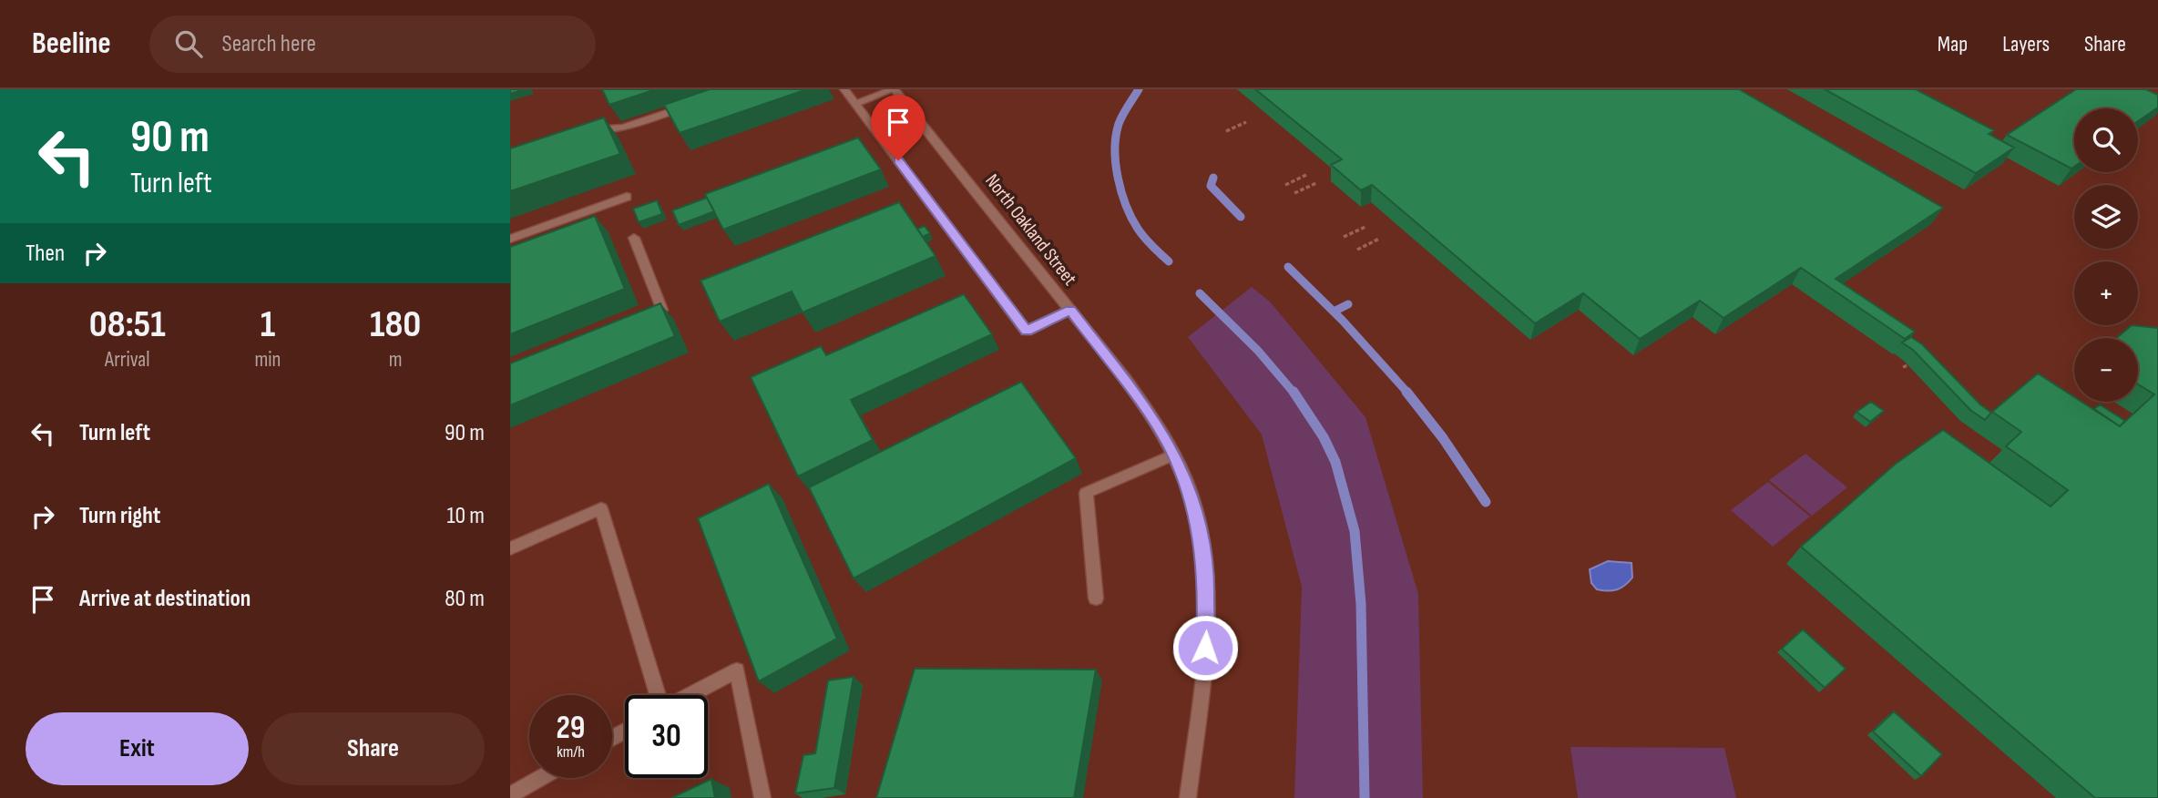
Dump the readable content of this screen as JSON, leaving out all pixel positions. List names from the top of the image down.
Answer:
{
  "streets": {
    "street": ["North Oakland Street"]
  },
  "page": {
    "header": "Beeline",
    "search": "Search here",
    "nav": ["Map", "Layers", "Share"],
    "turn": ["90 m", "Turn left"],
    "map_buttons": ["+", "−"],
    "then": "Then",
    "eta": [
      "08:51",
      "Arrival",
      "1",
      "min",
      "180",
      "m"
    ],
    "list": [
      {
        "name": "Turn left",
        "value": "90 m"
      },
      {
        "name": "Turn right",
        "value": "10 m"
      },
      {
        "name": "Arrive at destination",
        "value": "80 m"
      }
    ],
    "speed": "29 km/h",
    "limit": "30",
    "buttons": ["Exit", "Share"]
  }
}
